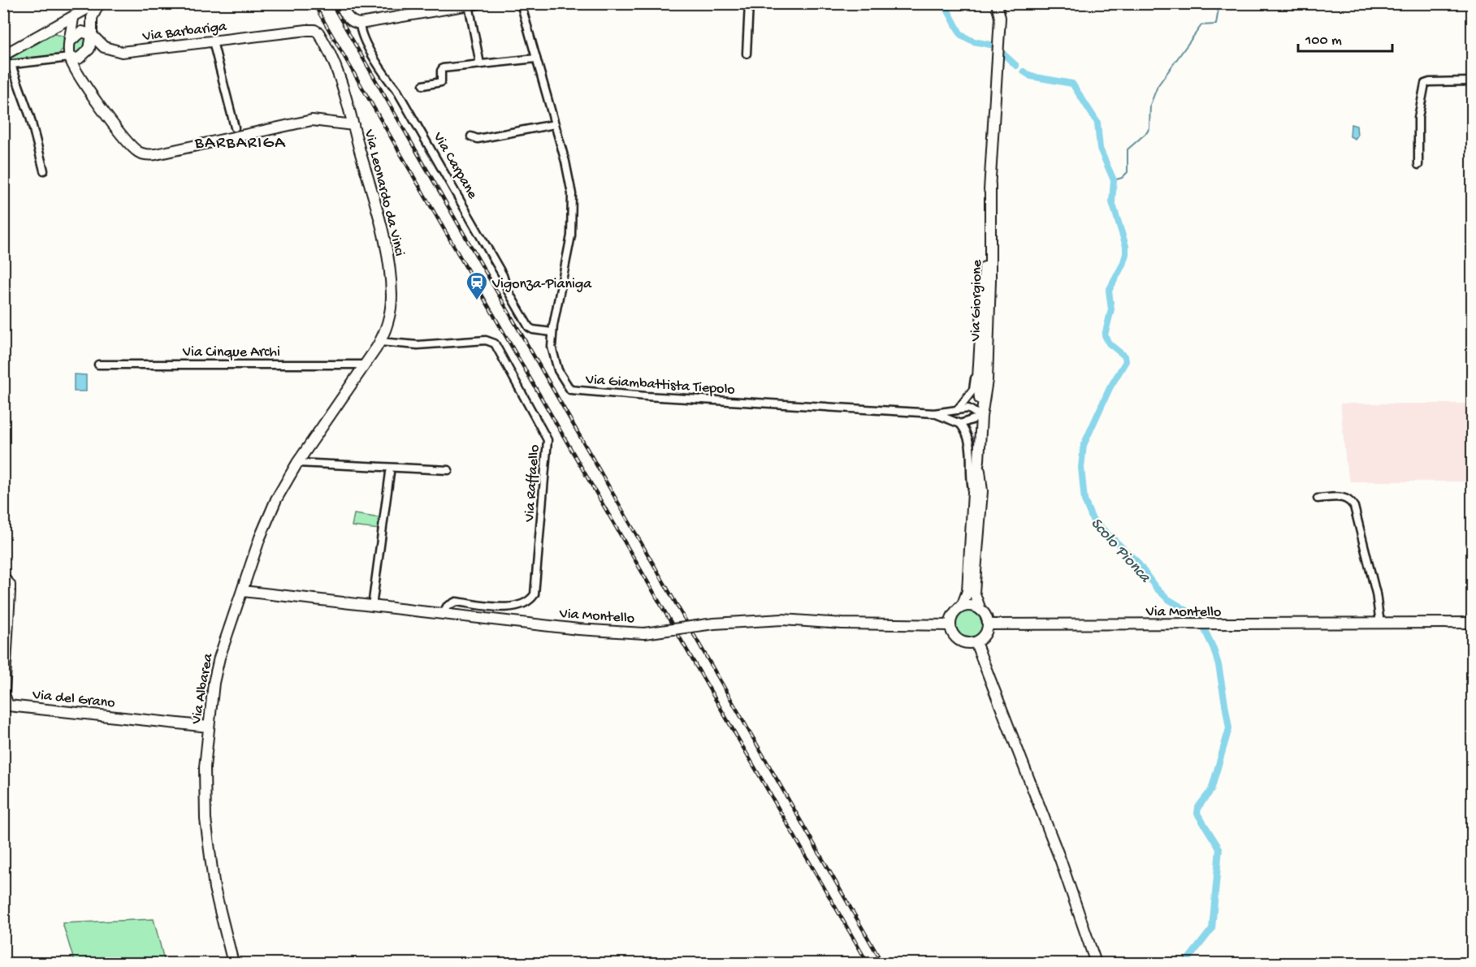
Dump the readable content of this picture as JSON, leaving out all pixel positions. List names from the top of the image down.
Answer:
{
  "streets": {
    "street": [
      "Via Barbariga",
      "Via Carpane",
      "Via Leonardo da Vinci",
      "Via Giorgione",
      "Via Cinque Archi",
      "Via Giambattista Tiepolo",
      "Via Raffaello",
      "Via Montello",
      "Via Albarea",
      "Via del Grano"
    ]
  },
  "crossings": [
    ["Via Barbariga", "Via Leonardo da Vinci"],
    ["Via Carpane", "Via Giambattista Tiepolo"],
    ["Via Leonardo da Vinci", "Via Cinque Archi"],
    ["Via Leonardo da Vinci", "Via Raffaello"],
    ["Via Leonardo da Vinci", "Via Albarea"],
    ["Via Giorgione", "Via Giambattista Tiepolo"],
    ["Via Giorgione", "Via Montello"],
    ["Via Raffaello", "Via Montello"],
    ["Via Montello", "Via Albarea"],
    ["Via Albarea", "Via del Grano"]
  ],
  "districts": ["BARBARIGA"],
  "water": ["Scolo Pionca"],
  "places": {
    "station": ["Vigonza-Pianiga"]
  },
  "scale_bar": "100 m"
}
